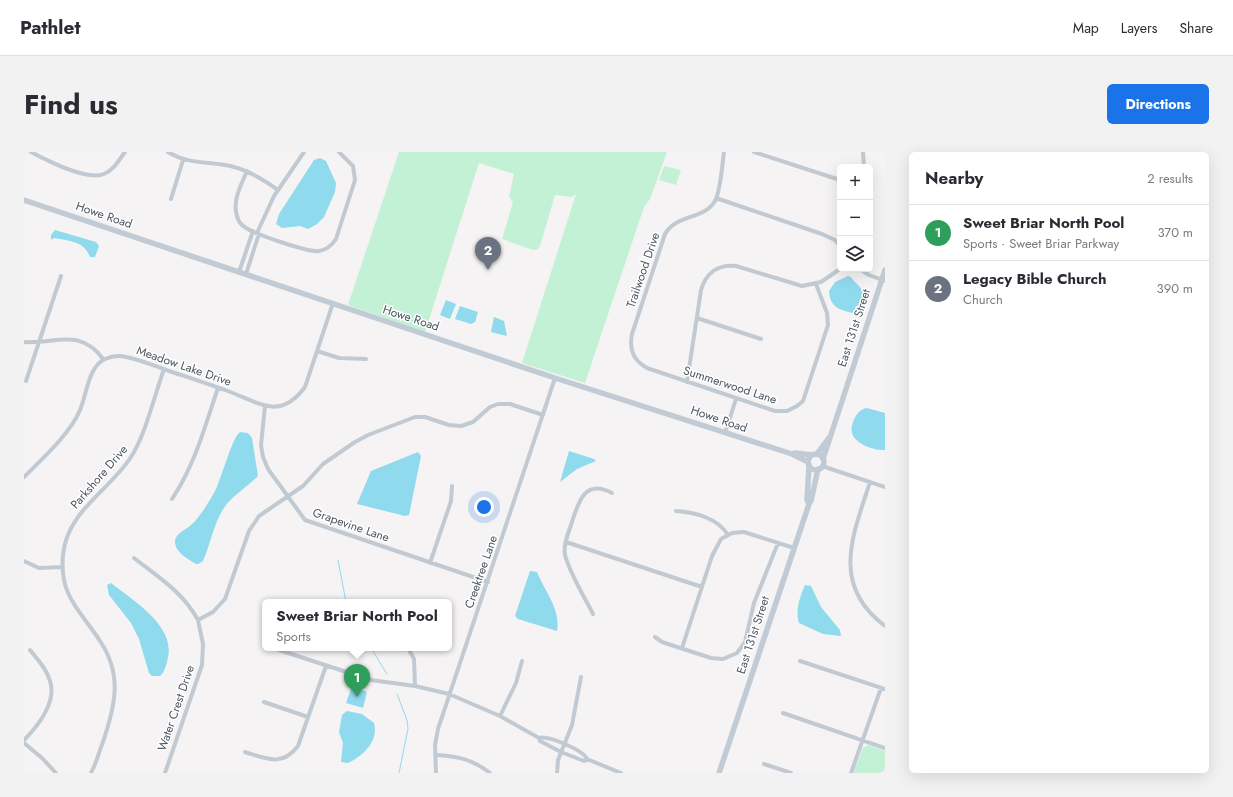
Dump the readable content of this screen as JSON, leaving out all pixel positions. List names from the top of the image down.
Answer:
{
  "streets": {
    "street": [
      "Howe Road",
      "Trailwood Drive",
      "East 131st Street",
      "Meadow Lake Drive",
      "Summerwood Lane",
      "Parkshore Drive",
      "Grapevine Lane",
      "Creektree Lane",
      "Water Crest Drive"
    ]
  },
  "crossings": [
    ["Howe Road", "East 131st Street"],
    ["Howe Road", "Meadow Lake Drive"],
    ["Howe Road", "Creektree Lane"],
    ["Trailwood Drive", "Summerwood Lane"],
    ["Meadow Lake Drive", "Parkshore Drive"],
    ["Meadow Lake Drive", "Grapevine Lane"],
    ["Grapevine Lane", "Creektree Lane"]
  ],
  "page": {
    "header": "Pathlet",
    "nav": ["Map", "Layers", "Share"],
    "title": "Find us",
    "buttons": "Directions",
    "heading": ["Nearby", "2 results"],
    "map_buttons": ["+", "−"],
    "list": [
      {
        "mark": "1",
        "name": "Sweet Briar North Pool",
        "note": "Sports · Sweet Briar Parkway",
        "value": "370 m"
      },
      {
        "mark": "2",
        "name": "Legacy Bible Church",
        "note": "Church",
        "value": "390 m"
      }
    ],
    "pins": ["2", "1"],
    "popup": ["Sweet Briar North Pool", "Sports"]
  }
}
